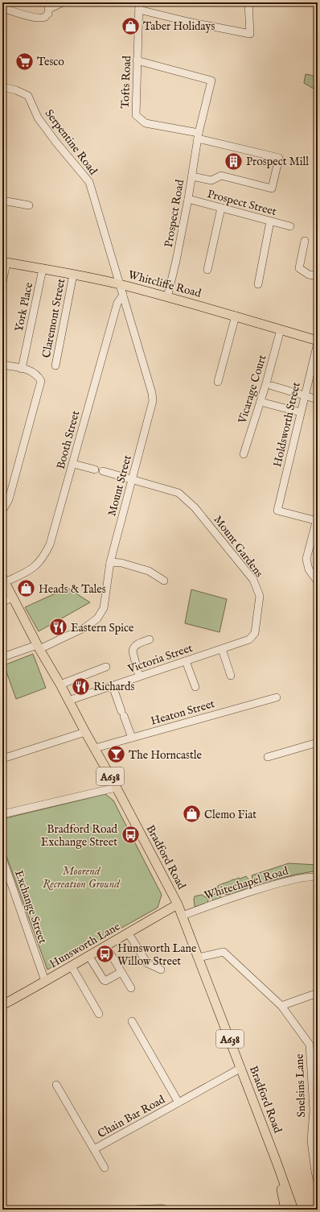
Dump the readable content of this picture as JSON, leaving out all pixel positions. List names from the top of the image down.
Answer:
{
  "streets": {
    "main road": [
      "Whitcliffe Road",
      "A638",
      "Bradford Road",
      "Hunsworth Lane"
    ],
    "street": [
      "Tofts Road",
      "Serpentine Road",
      "Prospect Street",
      "Prospect Road",
      "York Place",
      "Claremont Street",
      "Vicarage Court",
      "Holdsworth Street",
      "Booth Street",
      "Mount Street",
      "Mount Gardens",
      "Victoria Street",
      "Heaton Street",
      "Whitechapel Road",
      "Exchange Street",
      "Snelsins Lane",
      "Chain Bar Road"
    ]
  },
  "crossings": [
    ["Tofts Road", "Prospect Road"],
    ["Serpentine Road", "Whitcliffe Road"],
    ["Prospect Street", "Prospect Road"],
    ["Prospect Road", "Whitcliffe Road"],
    ["Whitcliffe Road", "York Place"],
    ["Whitcliffe Road", "Claremont Street"],
    ["Whitcliffe Road", "Vicarage Court"],
    ["Booth Street", "Mount Street"],
    ["Booth Street", "Bradford Road"],
    ["Mount Street", "Mount Gardens"],
    ["Mount Street", "Bradford Road"],
    ["Mount Gardens", "Victoria Street"],
    ["Victoria Street", "Bradford Road"],
    ["Heaton Street", "Bradford Road"],
    ["Bradford Road", "Whitechapel Road"],
    ["Bradford Road", "Hunsworth Lane"],
    ["Bradford Road", "Snelsins Lane"],
    ["Bradford Road", "Chain Bar Road"],
    ["Exchange Street", "Hunsworth Lane"]
  ],
  "parks": ["Moorend Recreation Ground"],
  "places": {
    "shop": ["Taber Holidays", "Heads & Tales", "Clemo Fiat"],
    "supermarket": ["Tesco"],
    "building": ["Prospect Mill"],
    "restaurant": ["Eastern Spice", "Richards"],
    "bar": ["The Horncastle"],
    "bus stop": ["Bradford Road Exchange Street", "Hunsworth Lane Willow Street"]
  }
}
